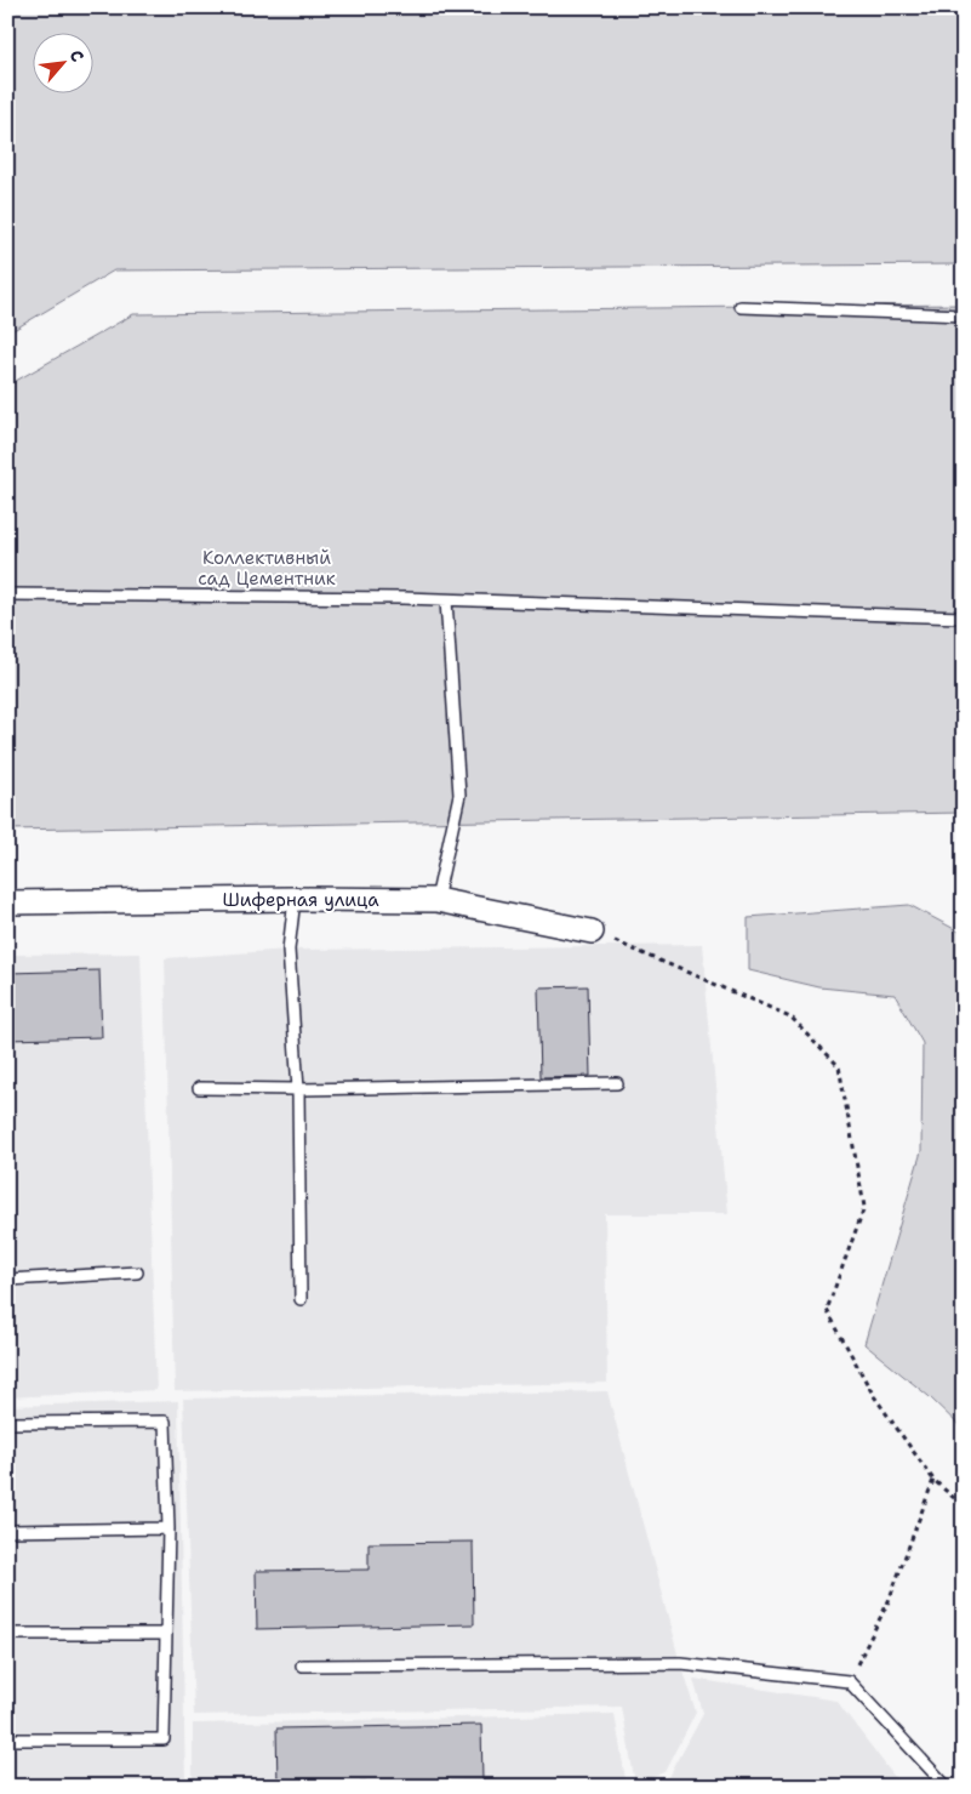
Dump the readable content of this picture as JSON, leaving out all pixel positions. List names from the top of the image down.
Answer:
{
  "streets": {
    "street": ["Шиферная улица"]
  },
  "parks": ["Коллективный сад Цементник"],
  "north": "top right"
}
